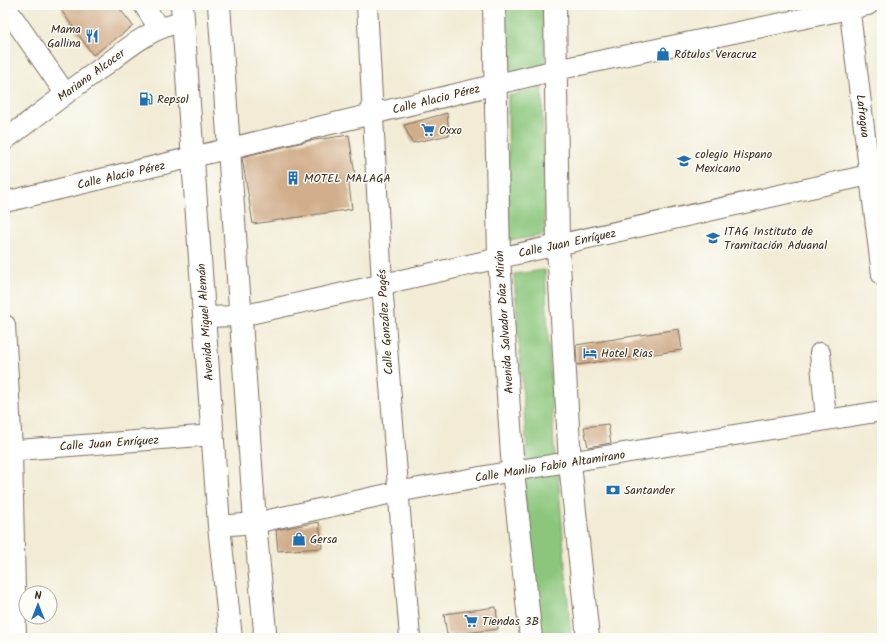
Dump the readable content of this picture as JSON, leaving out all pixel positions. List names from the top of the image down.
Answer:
{
  "streets": {
    "main road": ["Avenida Miguel Alemán", "Avenida Salvador Díaz Mirón"],
    "street": [
      "Mariano Alcocer",
      "Calle Alacio Pérez",
      "Lafragua",
      "Calle Juan Enríquez",
      "Calle González Pagés",
      "Calle Manlio Fabio Altamirano"
    ]
  },
  "crossings": [
    ["Mariano Alcocer", "Avenida Miguel Alemán"],
    ["Calle Alacio Pérez", "Lafragua"],
    ["Calle Alacio Pérez", "Avenida Miguel Alemán"],
    ["Calle Alacio Pérez", "Calle González Pagés"],
    ["Calle Alacio Pérez", "Avenida Salvador Díaz Mirón"],
    ["Lafragua", "Calle Juan Enríquez"],
    ["Calle Juan Enríquez", "Avenida Miguel Alemán"],
    ["Calle Juan Enríquez", "Calle González Pagés"],
    ["Calle Juan Enríquez", "Avenida Salvador Díaz Mirón"],
    ["Avenida Miguel Alemán", "Calle Manlio Fabio Altamirano"],
    ["Calle González Pagés", "Calle Manlio Fabio Altamirano"],
    ["Avenida Salvador Díaz Mirón", "Calle Manlio Fabio Altamirano"]
  ],
  "places": {
    "restaurant": ["Mama Gallina"],
    "shop": ["Rótulos Veracruz", "Gersa"],
    "fuel station": ["Repsol"],
    "supermarket": ["Oxxo", "Tiendas 3B"],
    "school or university": ["colegio Hispano Mexicano", "ITAG Instituto de Tramitación Aduanal"],
    "building": ["MOTEL MALAGA"],
    "hotel": ["Hotel Rias"],
    "bank": ["Santander"]
  },
  "north": "top"
}
